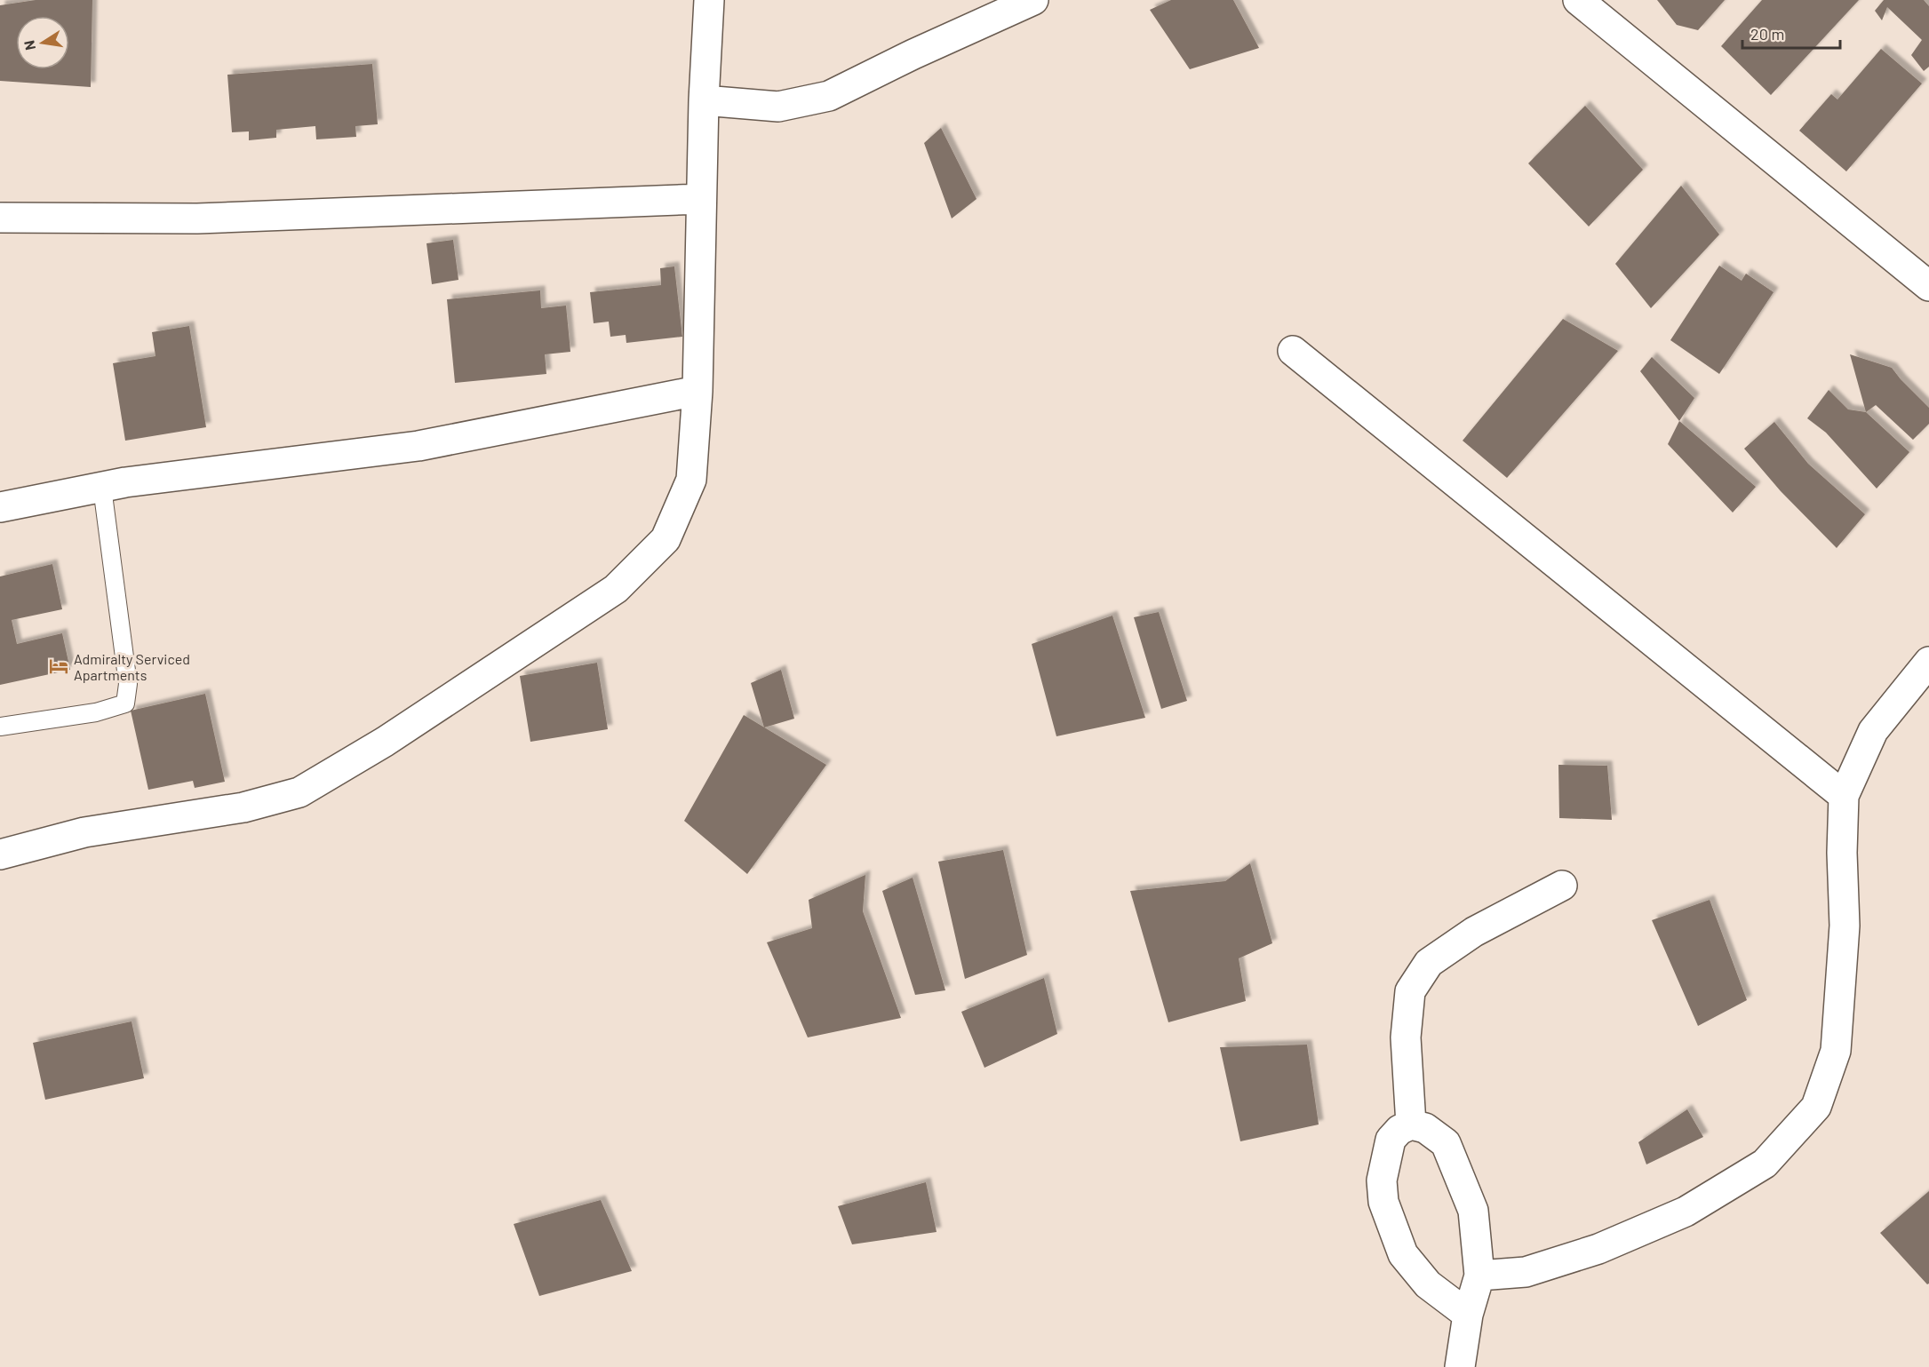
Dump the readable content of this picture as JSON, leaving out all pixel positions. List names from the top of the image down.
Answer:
{
  "places": {
    "hotel": ["Admiralty Serviced Apartments"]
  },
  "scale_bar": "20 m",
  "north": "left"
}
